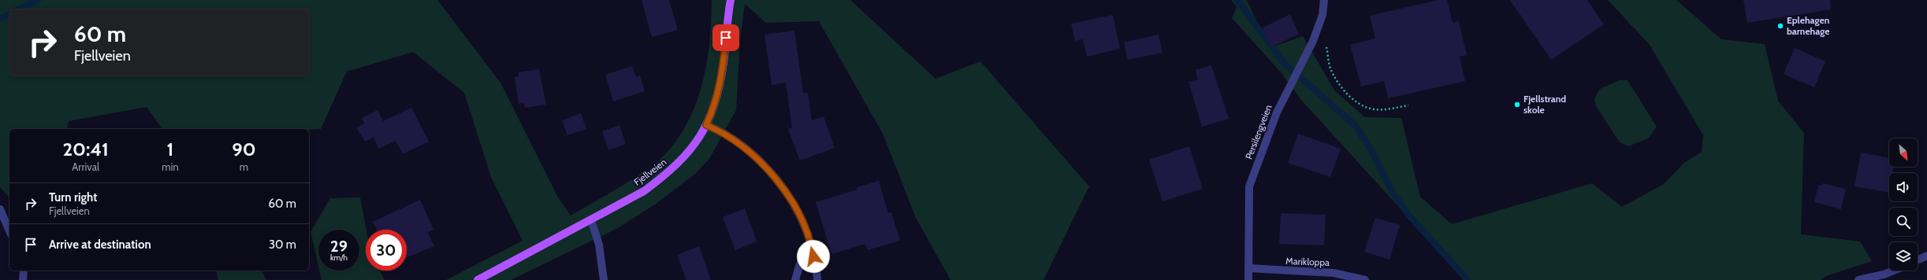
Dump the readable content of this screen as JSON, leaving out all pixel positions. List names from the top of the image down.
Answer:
{
  "streets": {
    "main road": ["Fjellveien"],
    "street": ["Persilengveien", "Marikloppa"]
  },
  "crossings": [
    ["Persilengveien", "Marikloppa"]
  ],
  "places": ["Eplehagen barnehage", "Fjellstrand skole"],
  "north": "bottom right",
  "page": {
    "turn": ["60 m", "Fjellveien"],
    "eta": [
      "20:41",
      "Arrival",
      "1",
      "min",
      "90",
      "m"
    ],
    "list": [
      {
        "name": "Turn right",
        "note": "Fjellveien",
        "value": "60 m"
      },
      {
        "name": "Arrive at destination",
        "value": "30 m"
      }
    ],
    "speed": "29 km/h",
    "limit": "30"
  }
}
